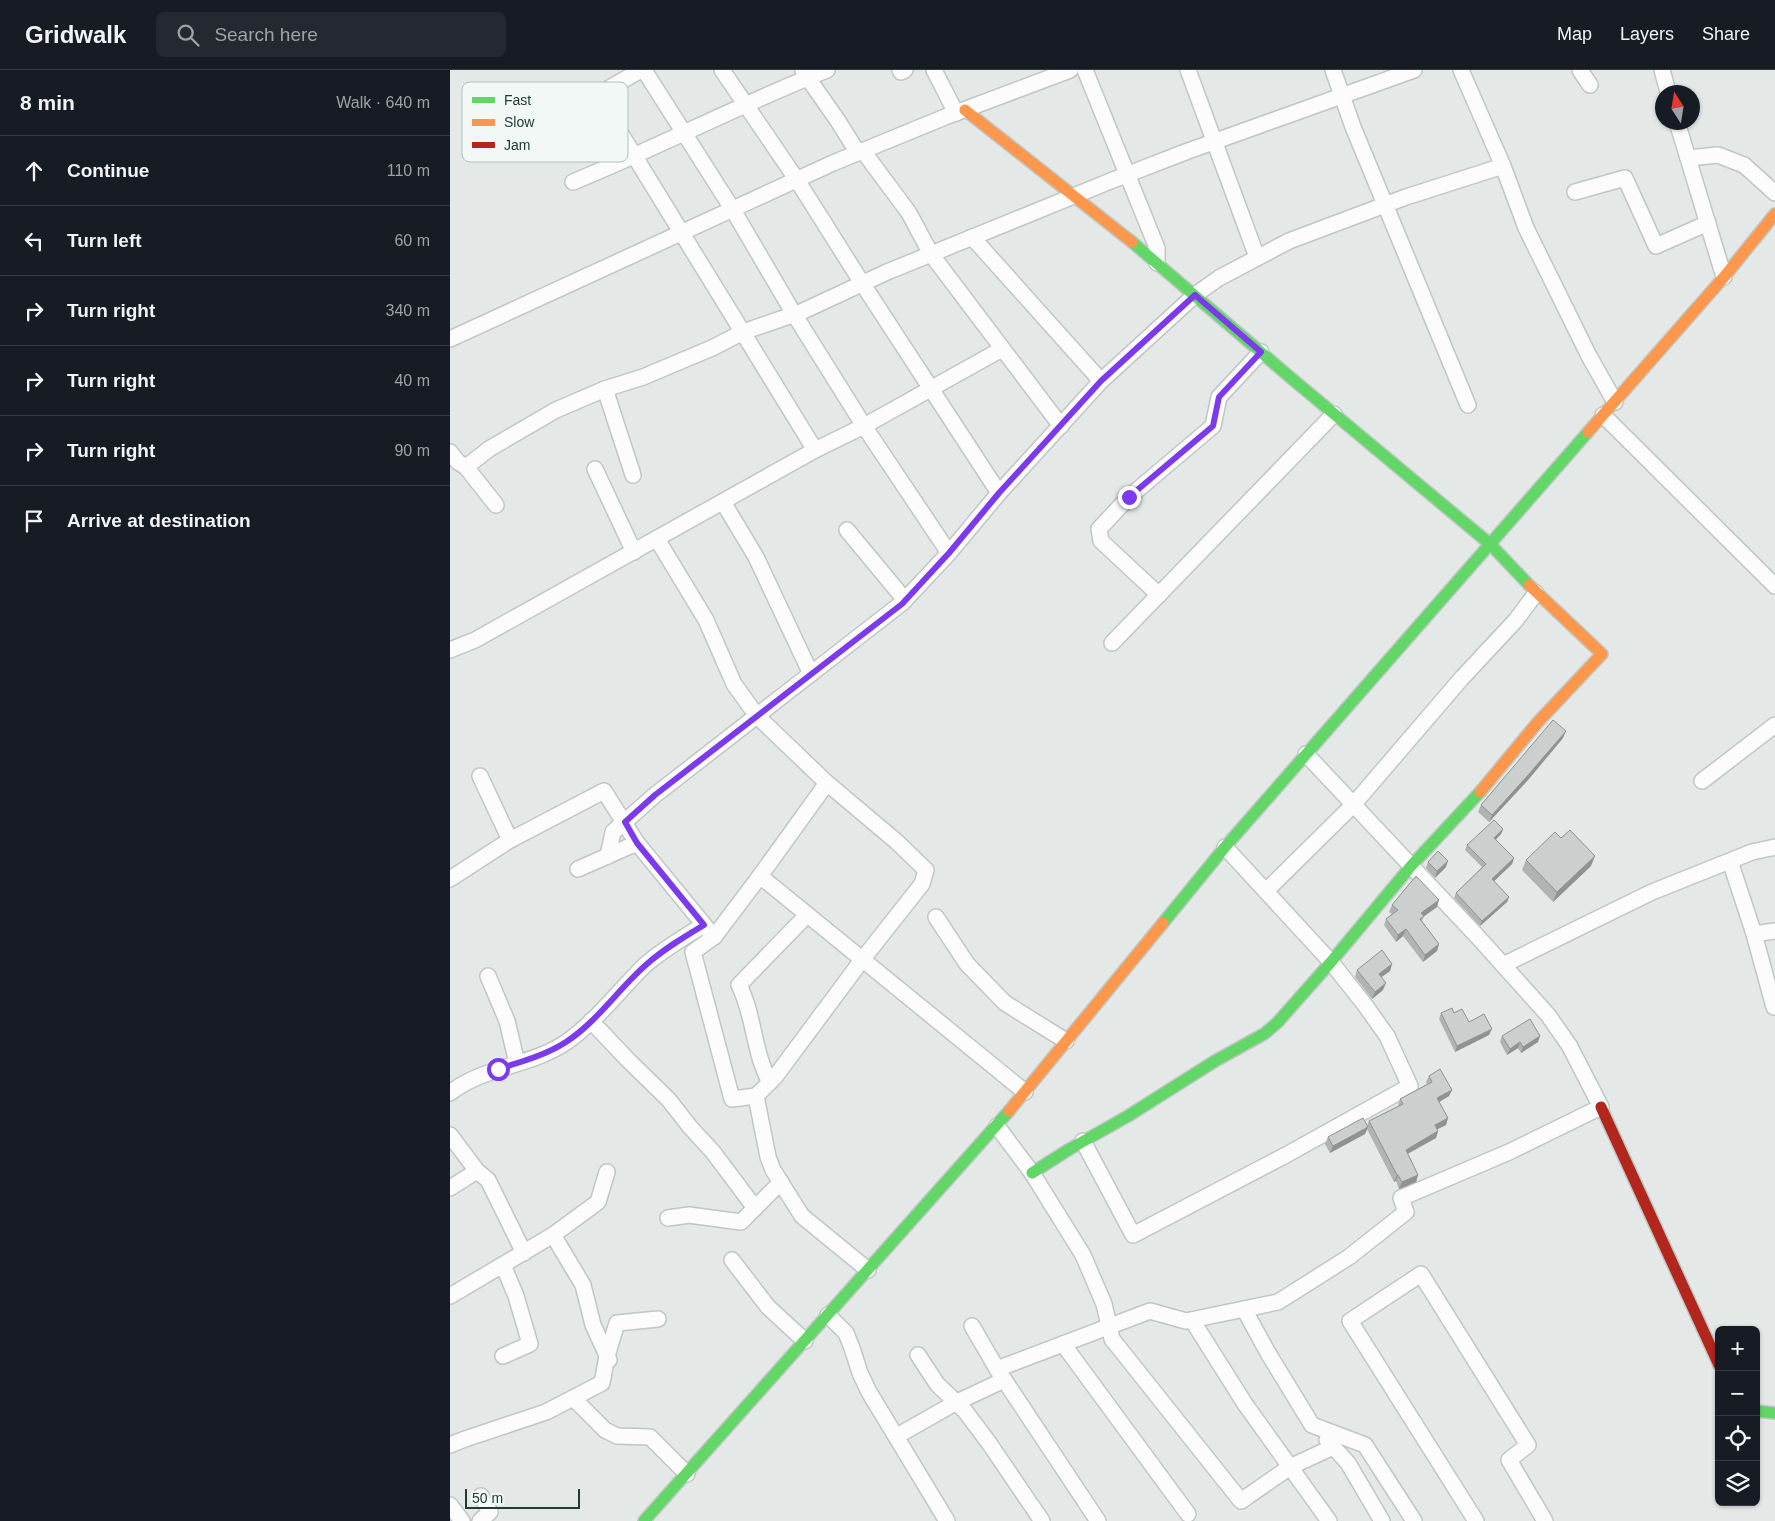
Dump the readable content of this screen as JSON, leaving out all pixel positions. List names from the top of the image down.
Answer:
{
  "legend": ["Fast", "Slow", "Jam"],
  "scale_bar": "50 m",
  "north": "top",
  "page": {
    "header": "Gridwalk",
    "search": "Search here",
    "nav": ["Map", "Layers", "Share"],
    "heading": ["8 min", "Walk · 640 m"],
    "list": [
      ["Continue", "110 m"],
      ["Turn left", "60 m"],
      ["Turn right", "340 m"],
      ["Turn right", "40 m"],
      ["Turn right", "90 m"],
      "Arrive at destination"
    ],
    "map_buttons": ["+", "−"],
    "scale": "50 m"
  }
}
